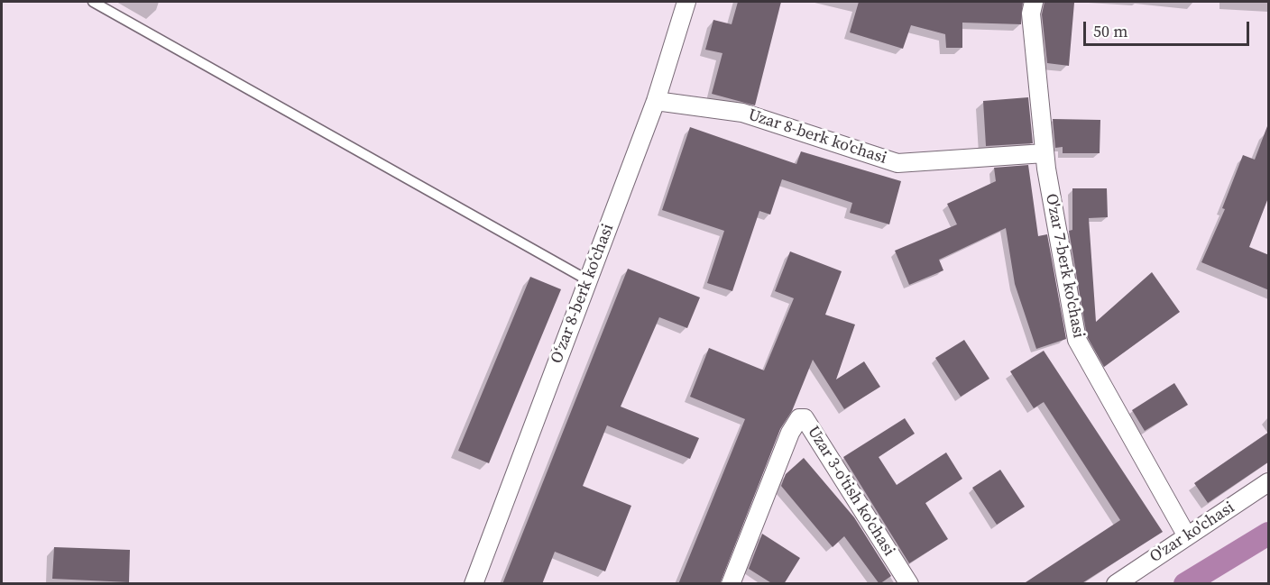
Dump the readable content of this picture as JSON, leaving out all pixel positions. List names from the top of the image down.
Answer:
{
  "streets": {
    "street": [
      "Uzar 8-berk ko'chasi",
      "O'zar 7-berk ko'chasi",
      "Oʻzar 8-berk koʻchasi",
      "Uzar 3-o'tish ko'chasi",
      "O'zar ko'chasi"
    ]
  },
  "crossings": [
    ["Uzar 8-berk ko'chasi", "O'zar 7-berk ko'chasi"],
    ["Uzar 8-berk ko'chasi", "Oʻzar 8-berk koʻchasi"],
    ["O'zar 7-berk ko'chasi", "O'zar ko'chasi"]
  ],
  "scale_bar": "50 m"
}
